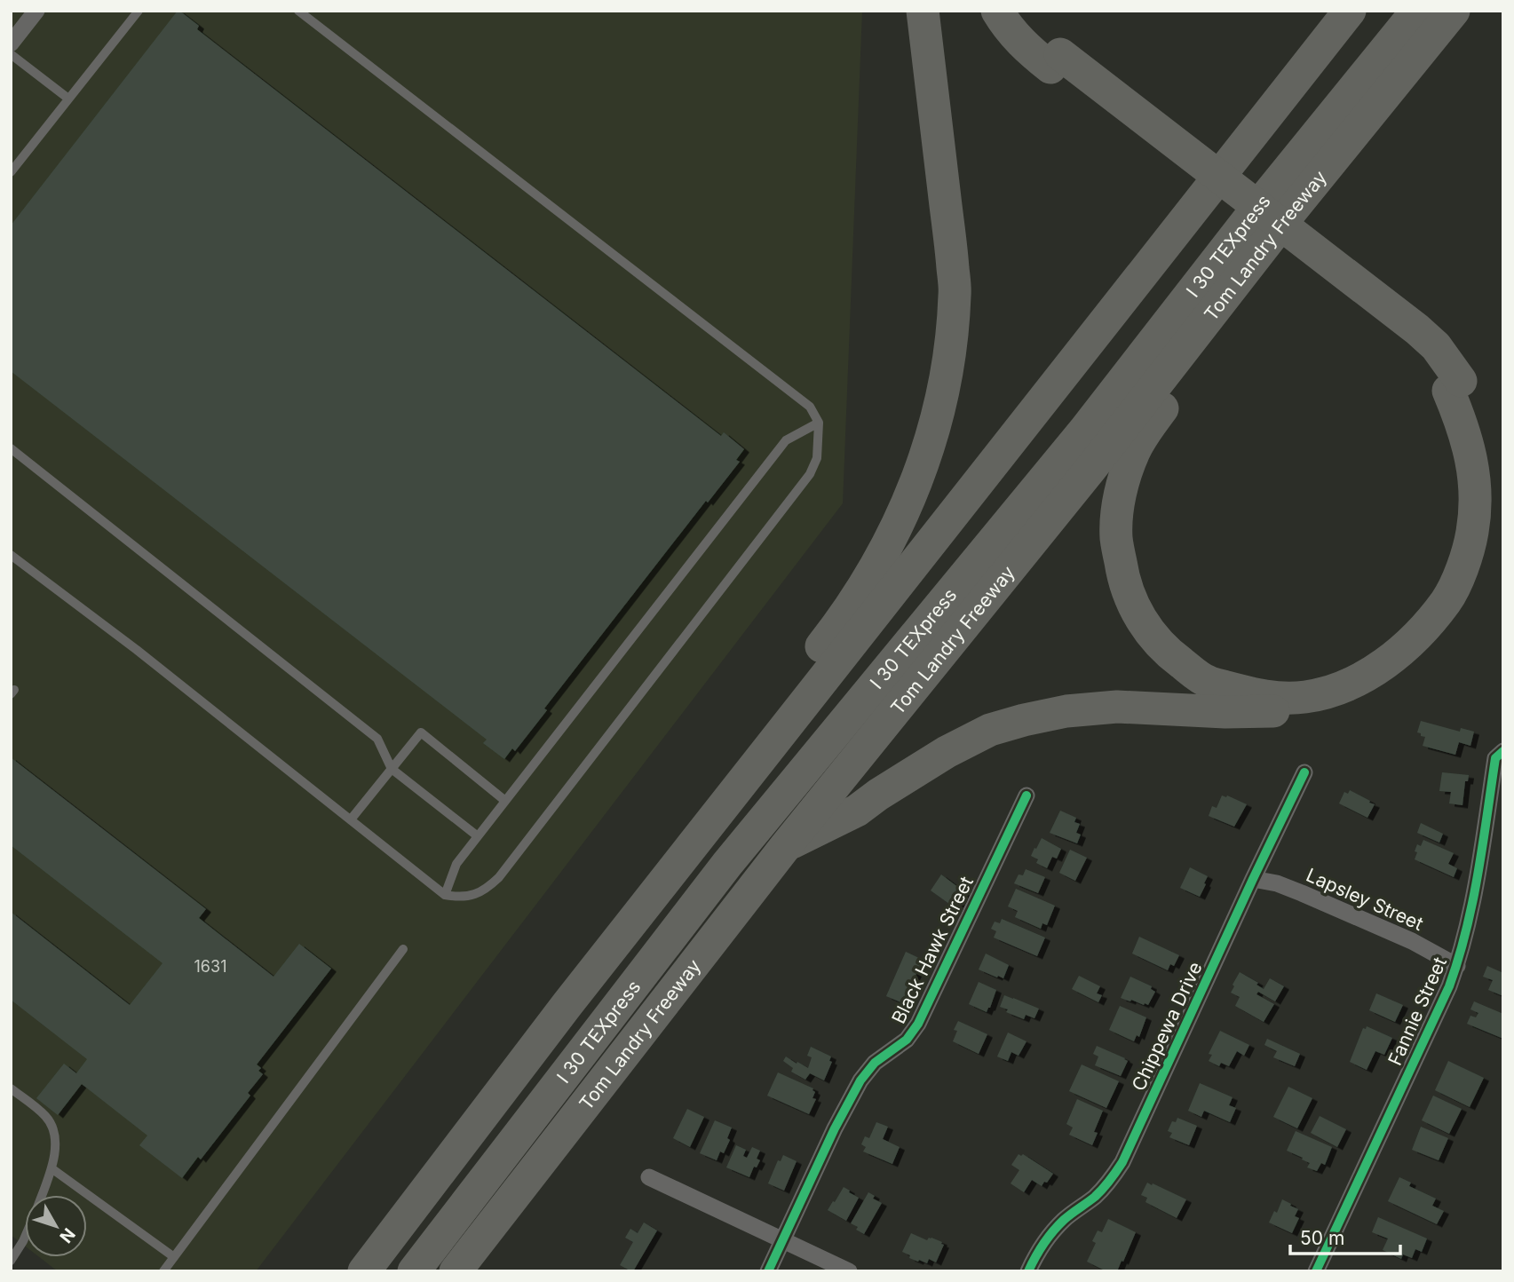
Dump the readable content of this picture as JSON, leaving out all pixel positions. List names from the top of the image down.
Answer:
{
  "streets": {
    "highway": ["Tom Landry Freeway", "I 30 TEXpress"],
    "street": [
      "Lapsley Street",
      "Black Hawk Street",
      "Fannie Street",
      "Chippewa Drive"
    ]
  },
  "crossings": [
    ["Lapsley Street", "Fannie Street"],
    ["Lapsley Street", "Chippewa Drive"]
  ],
  "house_numbers": ["1631"],
  "scale_bar": "50 m",
  "north": "bottom right"
}
